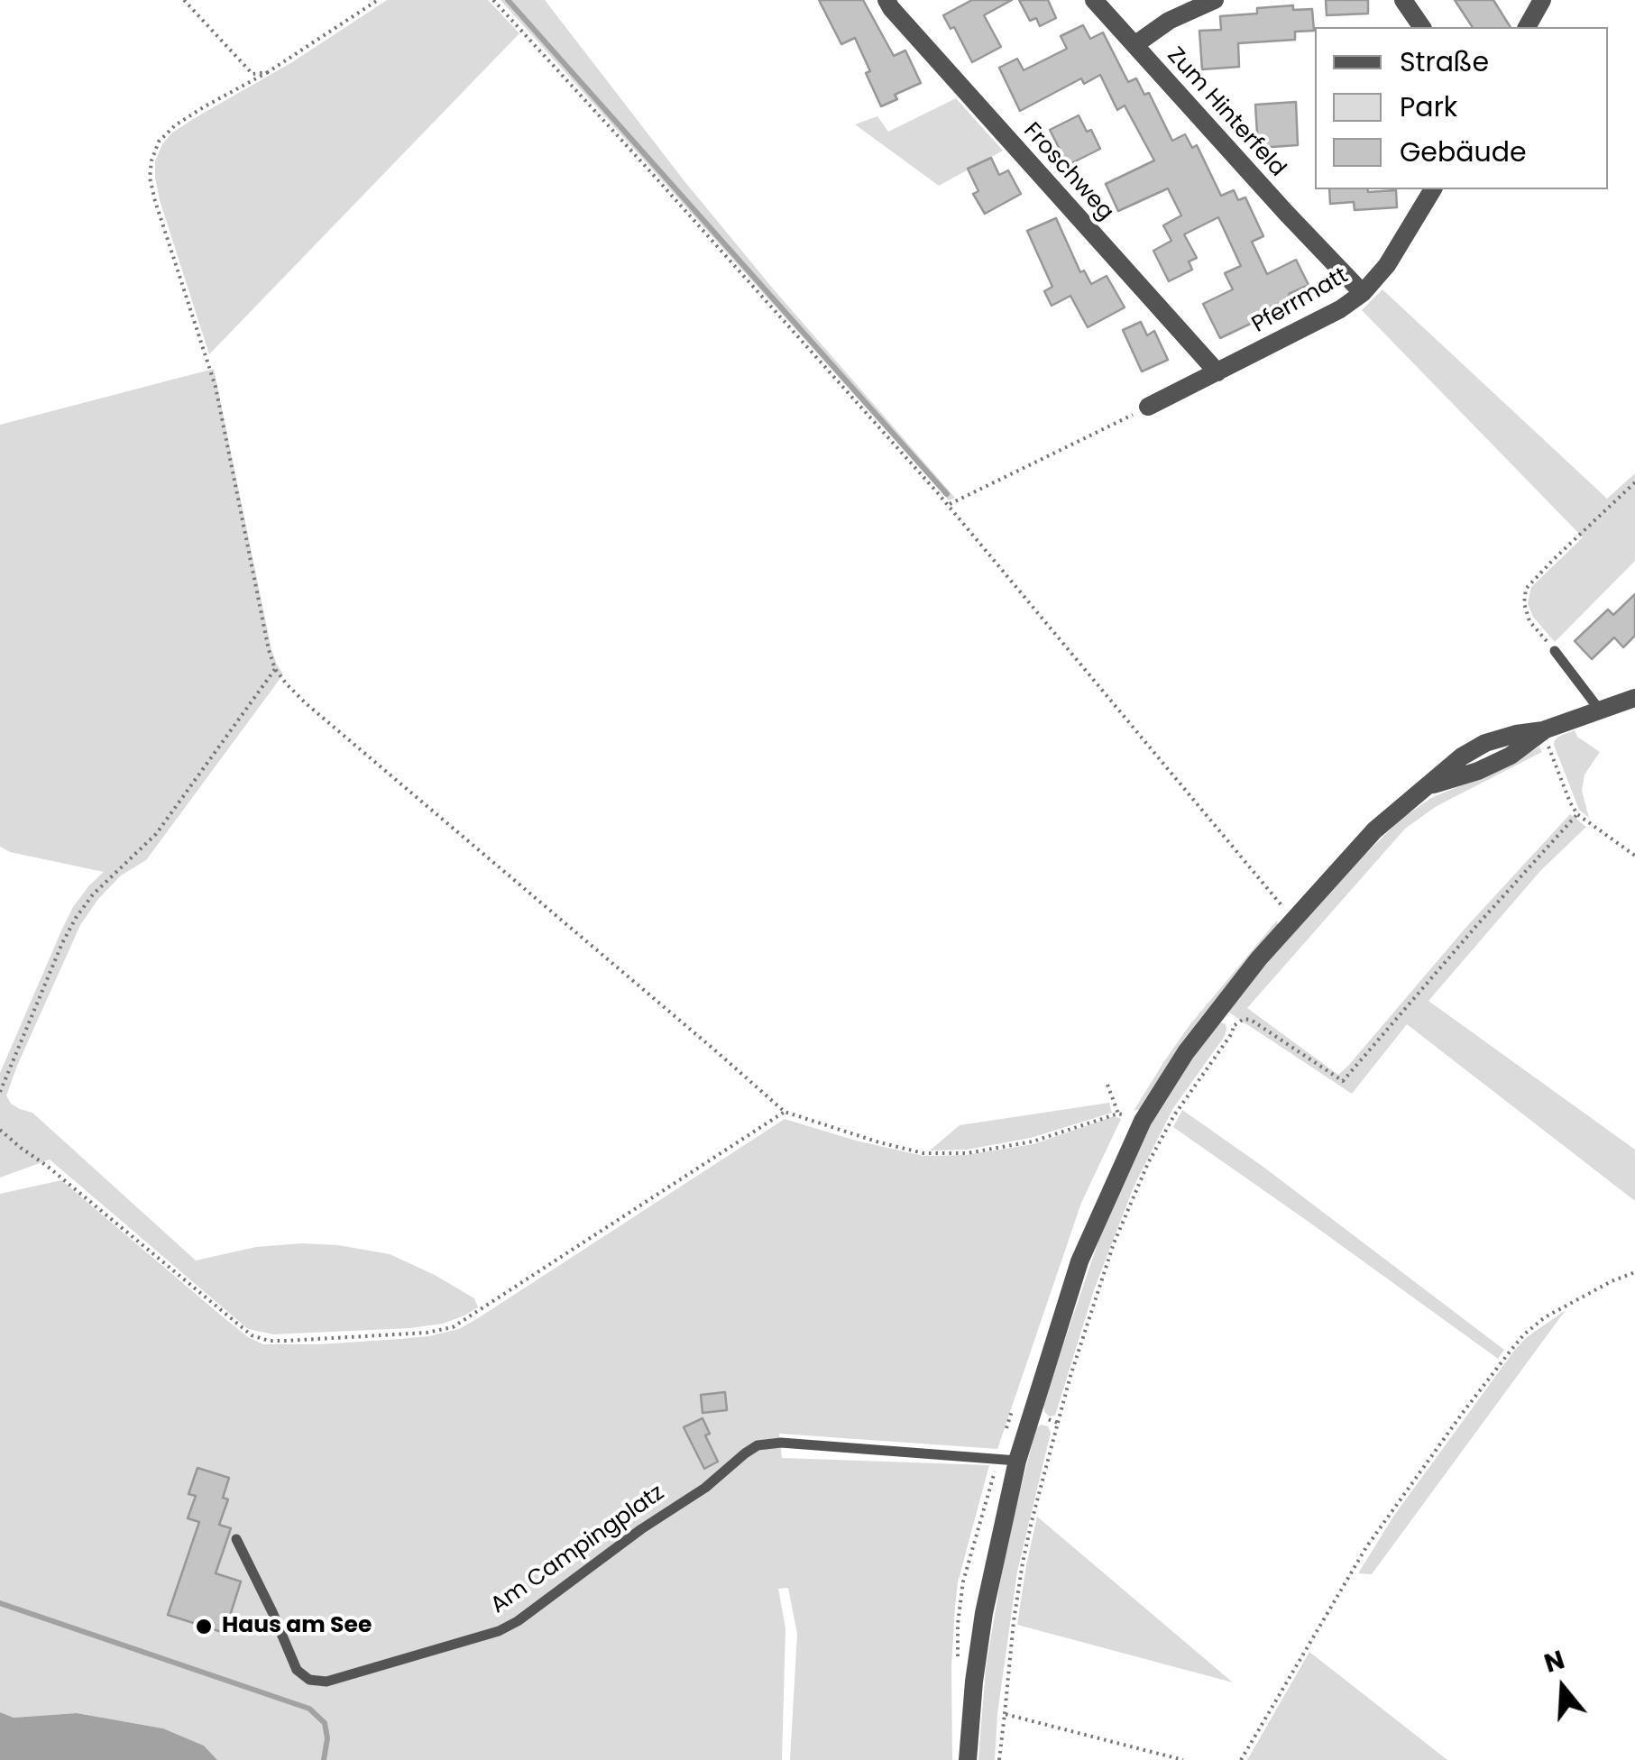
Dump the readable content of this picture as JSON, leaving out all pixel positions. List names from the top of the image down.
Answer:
{
  "streets": {
    "street": ["Zum Hinterfeld", "Froschweg", "Pferrmatt"],
    "lane": ["Am Campingplatz"]
  },
  "crossings": [
    ["Zum Hinterfeld", "Pferrmatt"],
    ["Froschweg", "Pferrmatt"]
  ],
  "places": ["Haus am See"],
  "legend": ["Straße", "Park", "Gebäude"],
  "north": "top"
}
